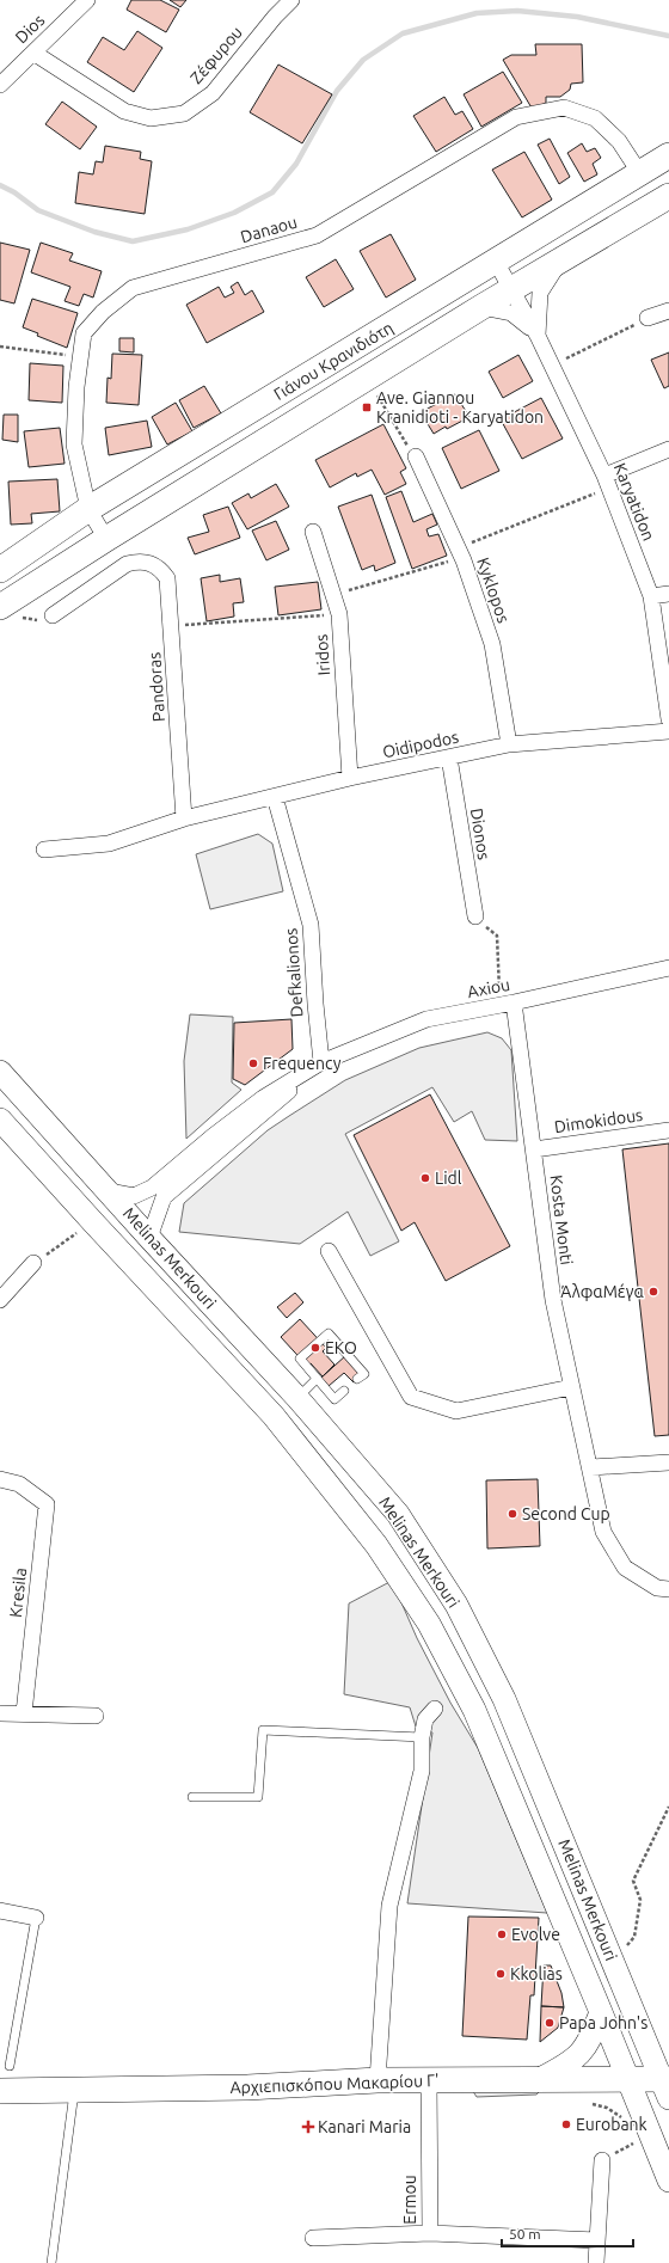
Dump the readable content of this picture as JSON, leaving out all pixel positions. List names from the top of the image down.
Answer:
{
  "streets": {
    "main road": ["Γιάνου Κρανιδιότη", "Melinas Merkouri", "Αρχιεπισκόπου Μακαρίου Γ'"],
    "street": [
      "Dios",
      "Ζέφυρου",
      "Danaou",
      "Karyatidon",
      "Kyklopos",
      "Iridos",
      "Pandoras",
      "Oidipodos",
      "Dionos",
      "Defkalionos",
      "Axiou",
      "Dimokidous",
      "Kosta Monti",
      "Kresila",
      "Ermou"
    ]
  },
  "crossings": [
    ["Dios", "Ζέφυρου"],
    ["Danaou", "Γιάνου Κρανιδιότη"],
    ["Γιάνου Κρανιδιότη", "Karyatidon"],
    ["Kyklopos", "Oidipodos"],
    ["Iridos", "Oidipodos"],
    ["Pandoras", "Oidipodos"],
    ["Oidipodos", "Dionos"],
    ["Oidipodos", "Defkalionos"],
    ["Defkalionos", "Axiou"],
    ["Axiou", "Kosta Monti"],
    ["Axiou", "Melinas Merkouri"],
    ["Dimokidous", "Kosta Monti"],
    ["Melinas Merkouri", "Αρχιεπισκόπου Μακαρίου Γ'"],
    ["Αρχιεπισκόπου Μακαρίου Γ'", "Ermou"]
  ],
  "places": {
    "transit": ["Ave. Giannou Kranidioti - Karyatidon"],
    "other": [
      "Frequency",
      "Lidl",
      "ΆλφαΜέγα",
      "EKO",
      "Second Cup",
      "Evolve",
      "Kkolias",
      "Papa John's",
      "Eurobank"
    ],
    "health": ["Kanari Maria"]
  },
  "scale_bar": "50 m"
}
